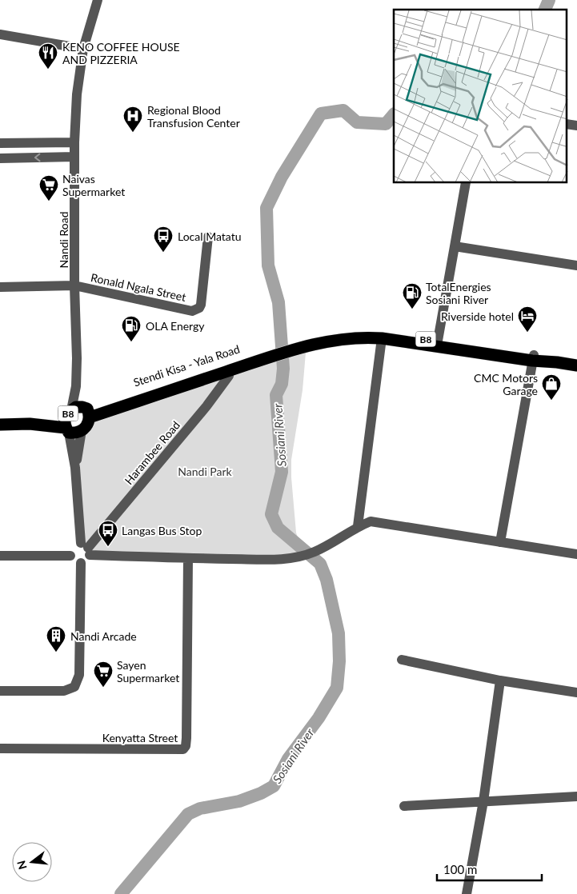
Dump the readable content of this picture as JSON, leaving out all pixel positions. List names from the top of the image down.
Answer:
{
  "streets": {
    "highway": ["B8", "Stendi Kisa - Yala Road"],
    "street": [
      "Nandi Road",
      "Ronald Ngala Street",
      "Harambee Road",
      "Kenyatta Street"
    ]
  },
  "crossings": [
    ["Nandi Road", "Ronald Ngala Street"],
    ["Nandi Road", "B8"],
    ["Nandi Road", "Stendi Kisa - Yala Road"],
    ["Nandi Road", "Harambee Road"],
    ["B8", "Stendi Kisa - Yala Road"],
    ["B8", "Harambee Road"]
  ],
  "water": ["Sosiani River"],
  "parks": ["Nandi Park"],
  "places": {
    "restaurant": ["KENO COFFEE HOUSE AND PIZZERIA"],
    "hospital": ["Regional Blood Transfusion Center"],
    "supermarket": ["Naivas Supermarket", "Sayen Supermarket"],
    "bus stop": ["Local Matatu", "Langas Bus Stop"],
    "fuel station": ["TotalEnergies Sosiani River", "OLA Energy"],
    "hotel": ["Riverside hotel"],
    "shop": ["CMC Motors Garage"],
    "building": ["Nandi Arcade"]
  },
  "scale_bar": "100 m",
  "north": "left"
}
